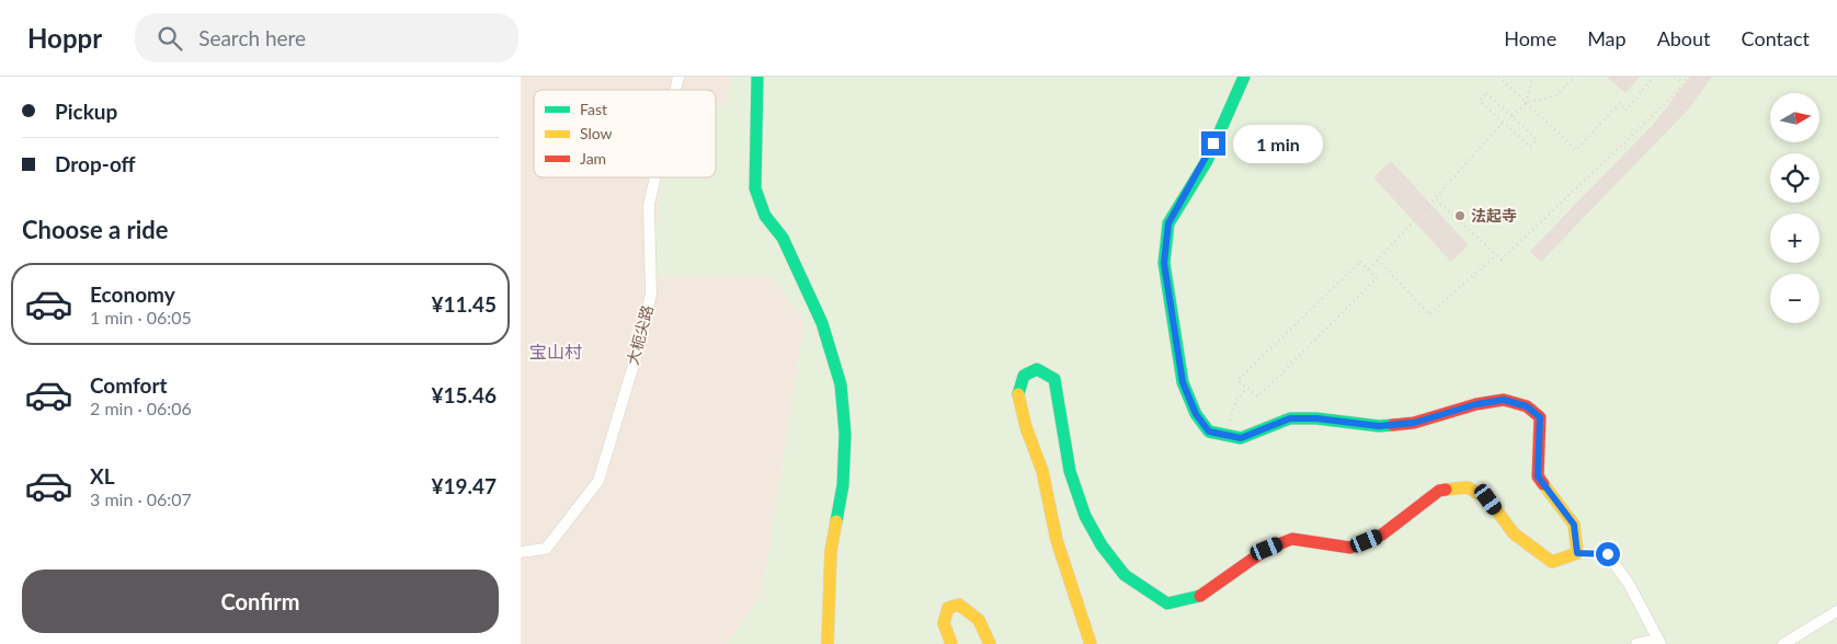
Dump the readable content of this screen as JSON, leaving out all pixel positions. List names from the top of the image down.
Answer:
{
  "streets": {
    "street": ["大枙尖路"]
  },
  "districts": ["宝山村"],
  "places": ["法起寺"],
  "legend": ["Fast", "Slow", "Jam"],
  "north": "right",
  "page": {
    "header": "Hoppr",
    "search": "Search here",
    "nav": [
      "Home",
      "Map",
      "About",
      "Contact"
    ],
    "banner": ["Pickup", "Drop-off"],
    "map_buttons": ["+", "−"],
    "bubble": "1 min",
    "heading": "Choose a ride",
    "list": [
      {
        "name": "Economy",
        "note": "1 min · 06:05",
        "value": "¥11.45"
      },
      {
        "name": "Comfort",
        "note": "2 min · 06:06",
        "value": "¥15.46"
      },
      {
        "name": "XL",
        "note": "3 min · 06:07",
        "value": "¥19.47"
      }
    ],
    "buttons": "Confirm"
  }
}
